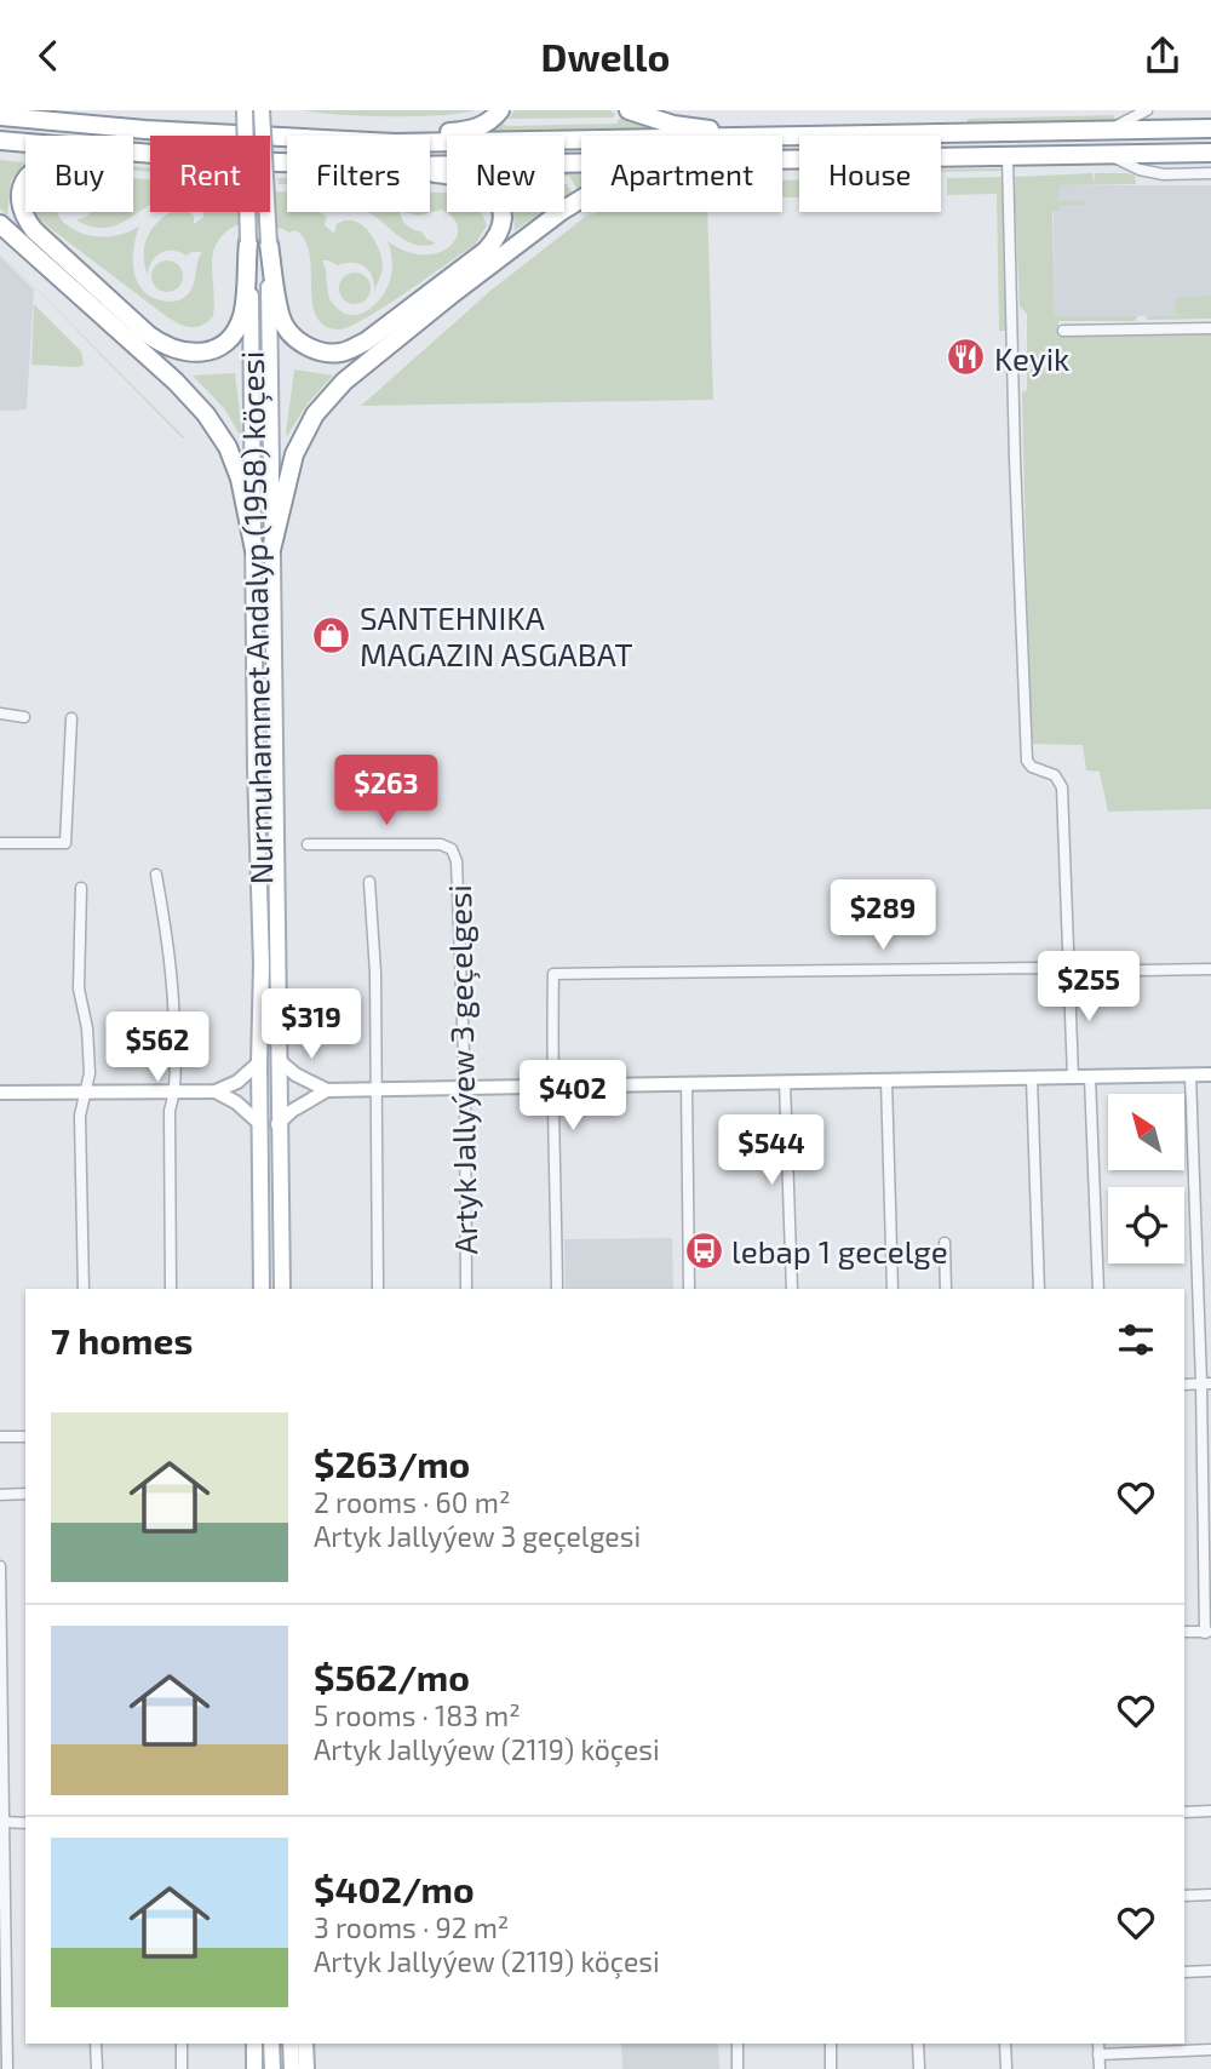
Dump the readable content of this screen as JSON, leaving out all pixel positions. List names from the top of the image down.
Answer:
{
  "streets": {
    "main road": ["Nurmuhammet Andalyp (1958) köçesi"],
    "street": ["Artyk Jallyýew 3 geçelgesi"]
  },
  "places": {
    "restaurant": ["Keyik"],
    "shop": ["SANTEHNIKA MAGAZIN ASGABAT"],
    "bus stop": ["lebap 1 gecelge"]
  },
  "north": "top left",
  "page": {
    "header": "Dwello",
    "chip": [
      "Buy",
      "Rent",
      "Filters",
      "New",
      "Apartment",
      "House"
    ],
    "price": [
      "$263",
      "$289",
      "$255",
      "$319",
      "$562",
      "$402",
      "$544"
    ],
    "heading": "7 homes",
    "list": [
      {
        "name": "$263/mo",
        "note": "2 rooms · 60 m² · Artyk Jallyýew 3 geçelgesi"
      },
      {
        "name": "$562/mo",
        "note": "5 rooms · 183 m² · Artyk Jallyýew (2119) köçesi"
      },
      {
        "name": "$402/mo",
        "note": "3 rooms · 92 m² · Artyk Jallyýew (2119) köçesi"
      }
    ]
  }
}
